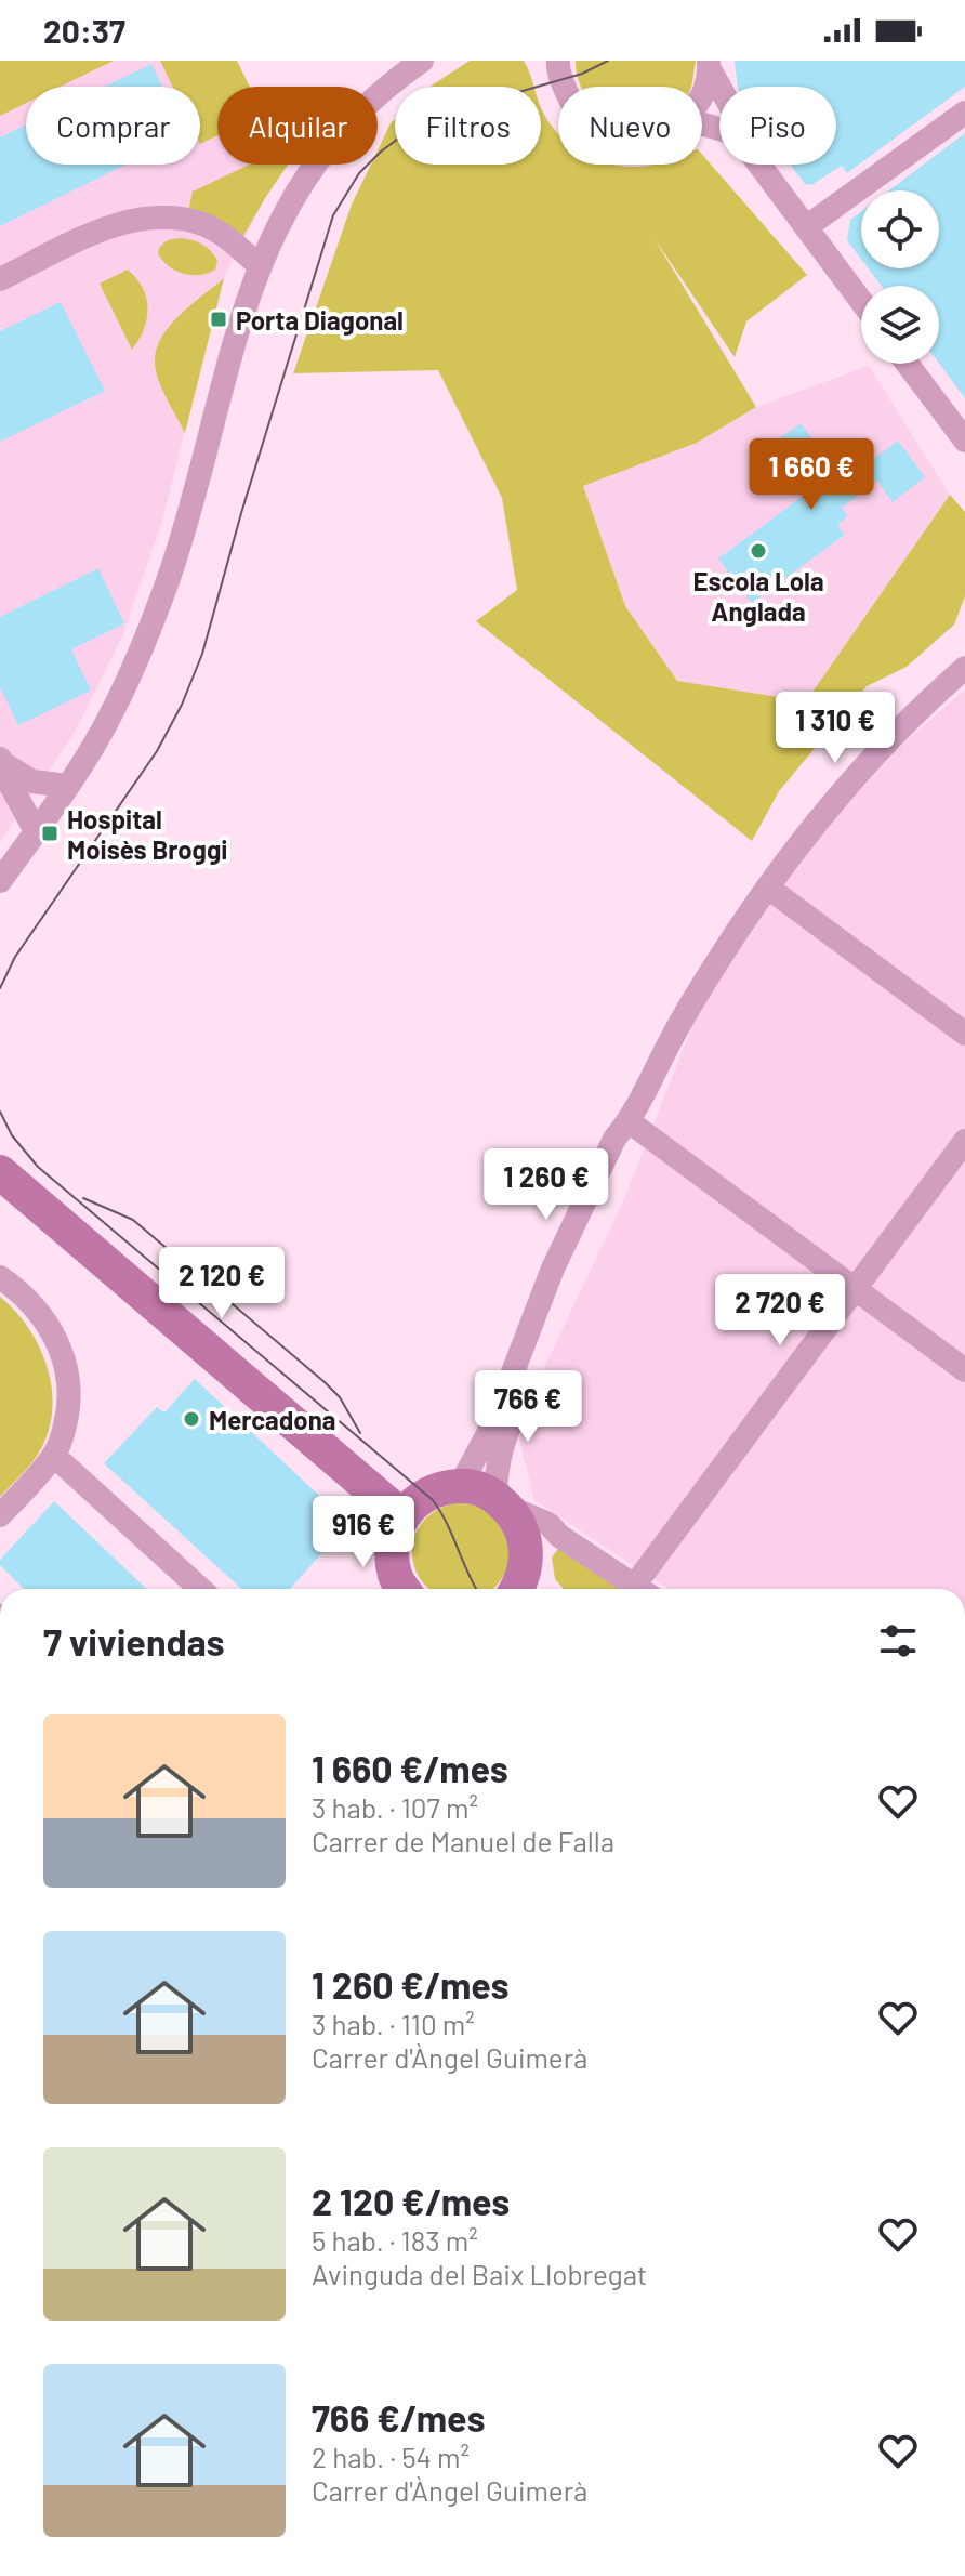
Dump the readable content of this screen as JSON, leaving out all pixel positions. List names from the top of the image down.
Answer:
{
  "places": {
    "transit": ["Porta Diagonal", "Hospital Moisès Broggi"],
    "other": ["Escola Lola Anglada", "Mercadona"]
  },
  "page": {
    "status": "20:37",
    "chip": [
      "Comprar",
      "Alquilar",
      "Filtros",
      "Nuevo",
      "Piso"
    ],
    "price": [
      "1 660 €",
      "1 310 €",
      "1 260 €",
      "2 120 €",
      "2 720 €",
      "766 €",
      "916 €"
    ],
    "heading": "7 viviendas",
    "list": [
      {
        "name": "1 660 €/mes",
        "note": "3 hab. · 107 m² · Carrer de Manuel de Falla"
      },
      {
        "name": "1 260 €/mes",
        "note": "3 hab. · 110 m² · Carrer d'Àngel Guimerà"
      },
      {
        "name": "2 120 €/mes",
        "note": "5 hab. · 183 m² · Avinguda del Baix Llobregat"
      },
      {
        "name": "766 €/mes",
        "note": "2 hab. · 54 m² · Carrer d'Àngel Guimerà"
      }
    ]
  }
}
